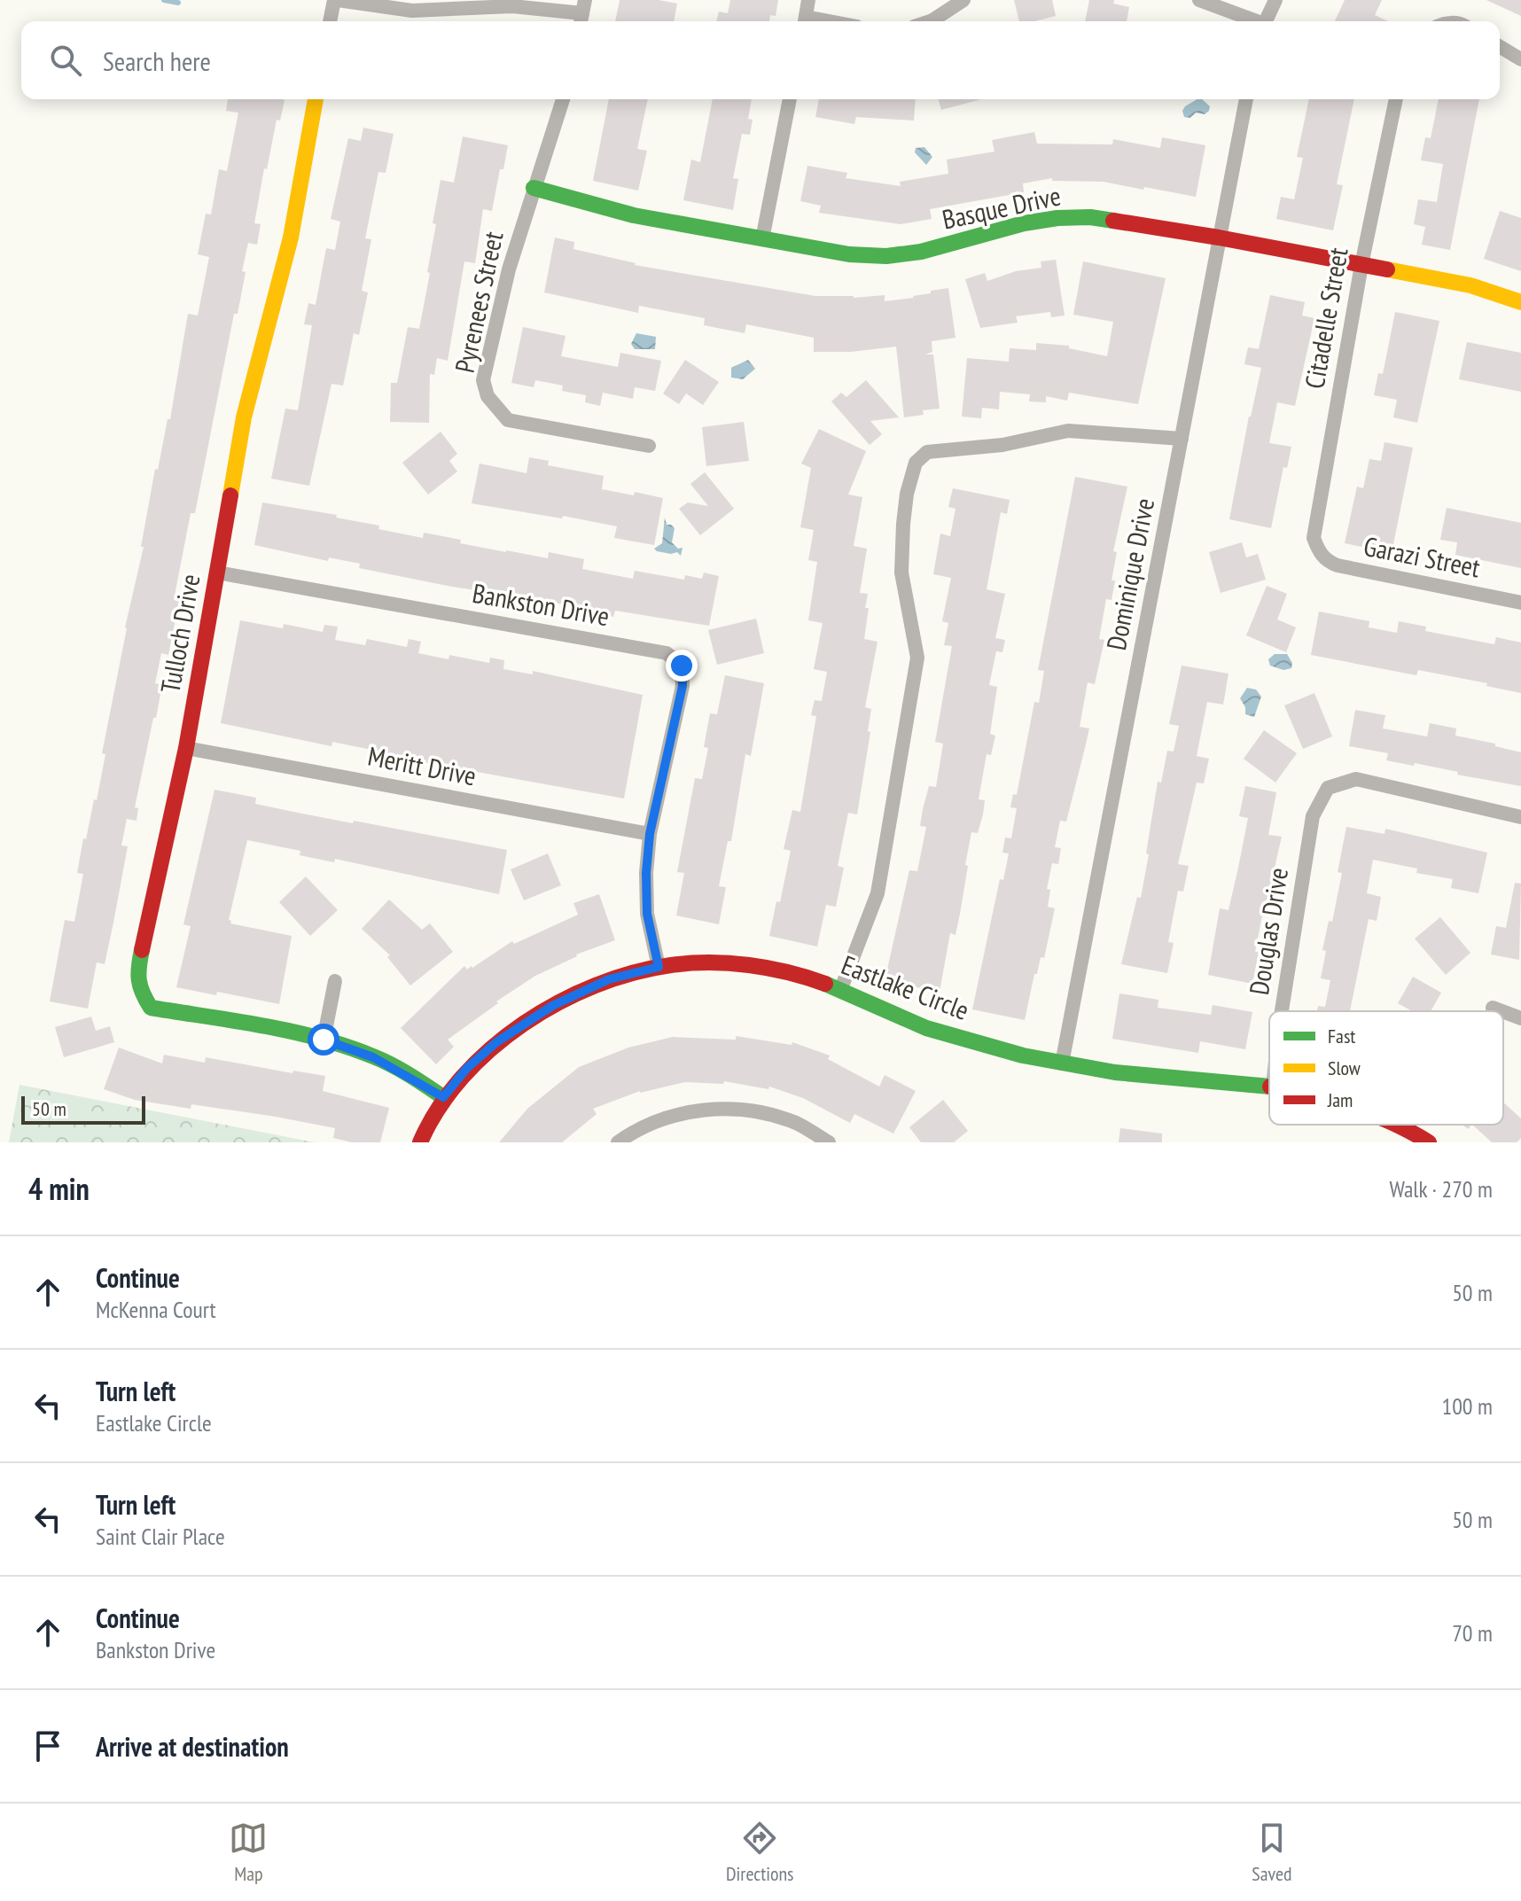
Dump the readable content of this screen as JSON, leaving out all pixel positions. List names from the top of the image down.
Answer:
{
  "streets": {
    "street": [
      "Basque Drive",
      "Pyrenees Street",
      "Citadelle Street",
      "Garazi Street",
      "Dominique Drive",
      "Bankston Drive",
      "Tulloch Drive",
      "Meritt Drive",
      "Douglas Drive",
      "Eastlake Circle"
    ]
  },
  "crossings": [
    ["Basque Drive", "Pyrenees Street"],
    ["Basque Drive", "Citadelle Street"],
    ["Basque Drive", "Dominique Drive"],
    ["Citadelle Street", "Garazi Street"],
    ["Dominique Drive", "Eastlake Circle"],
    ["Bankston Drive", "Tulloch Drive"],
    ["Bankston Drive", "Meritt Drive"],
    ["Bankston Drive", "Eastlake Circle"],
    ["Tulloch Drive", "Meritt Drive"],
    ["Tulloch Drive", "Eastlake Circle"]
  ],
  "legend": ["Fast", "Slow", "Jam"],
  "scale_bar": "50 m",
  "page": {
    "search": "Search here",
    "scale": "50 m",
    "heading": ["4 min", "Walk · 270 m"],
    "list": [
      ["Continue", "McKenna Court", "50 m"],
      ["Turn left", "Eastlake Circle", "100 m"],
      ["Turn left", "Saint Clair Place", "50 m"],
      ["Continue", "Bankston Drive", "70 m"],
      "Arrive at destination"
    ],
    "nav": ["Map", "Directions", "Saved"]
  }
}
